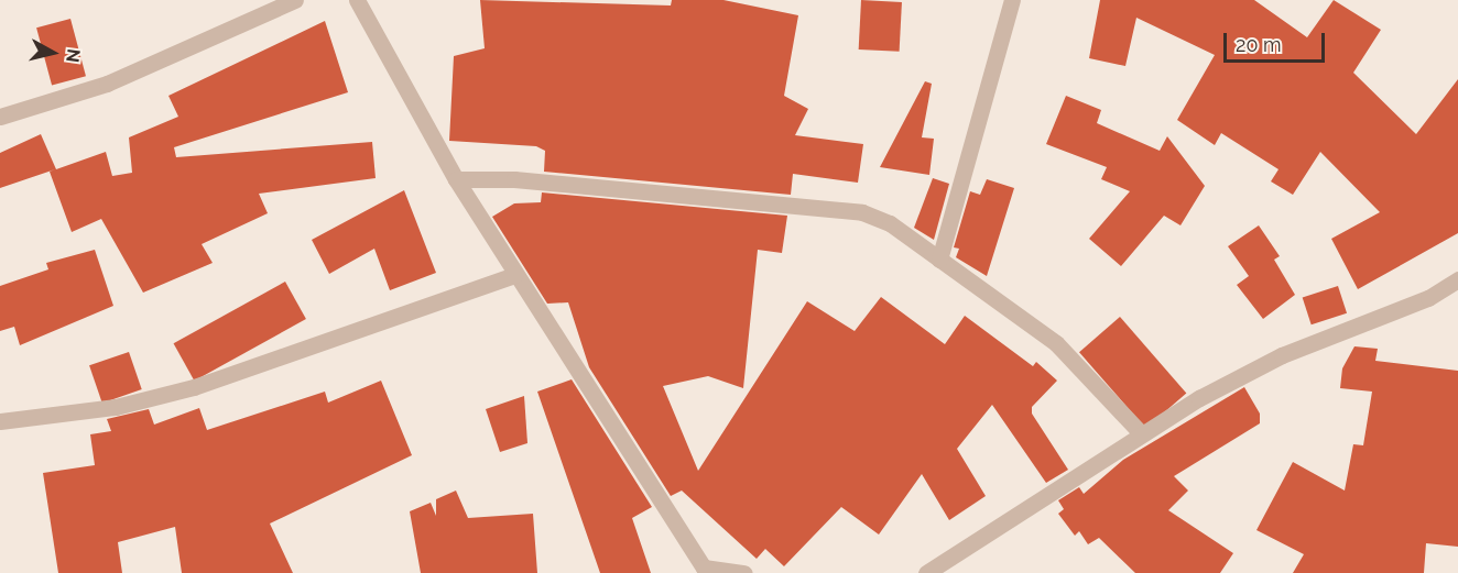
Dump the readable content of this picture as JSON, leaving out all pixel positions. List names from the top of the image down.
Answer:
{
  "scale_bar": "20 m",
  "north": "right"
}
